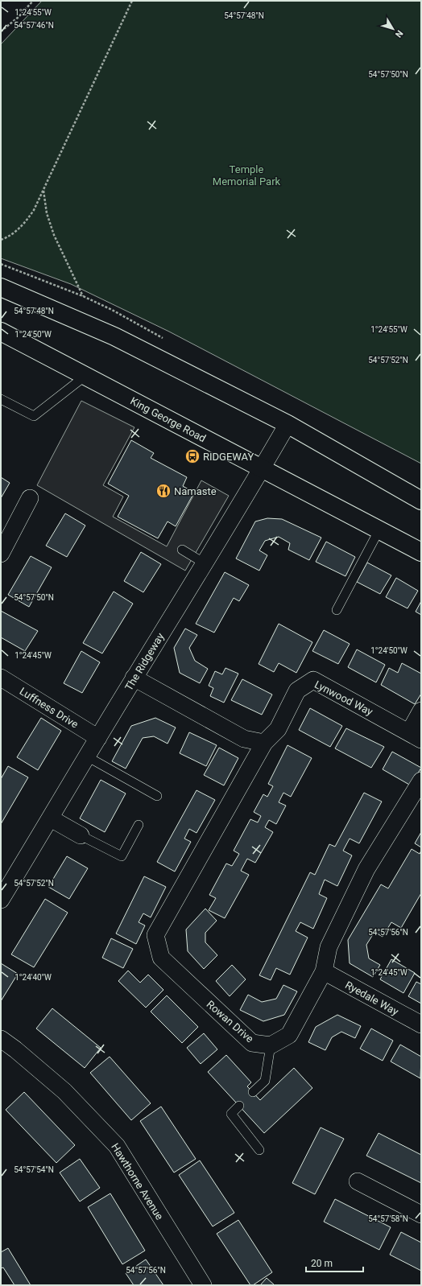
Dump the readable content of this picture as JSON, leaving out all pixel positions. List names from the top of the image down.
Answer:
{
  "streets": {
    "highway": ["King George Road"],
    "street": [
      "The Ridgeway",
      "Lynwood Way",
      "Luffness Drive",
      "Ryedale Way",
      "Rowan Drive",
      "Hawthorne Avenue"
    ]
  },
  "crossings": [
    ["King George Road", "The Ridgeway"],
    ["The Ridgeway", "Luffness Drive"],
    ["Lynwood Way", "Rowan Drive"]
  ],
  "parks": ["Temple Memorial Park"],
  "places": {
    "bus stop": ["RIDGEWAY"],
    "restaurant": ["Namaste"]
  },
  "scale_bar": "20 m",
  "north": "bottom right",
  "coordinates": [
    "1°24'55\"W",
    "54°57'48\"N",
    "54°57'46\"N",
    "54°57'50\"N",
    "1°24'50\"W",
    "54°57'52\"N",
    "1°24'45\"W",
    "54°57'56\"N",
    "1°24'40\"W",
    "54°57'54\"N",
    "54°57'58\"N"
  ]
}
